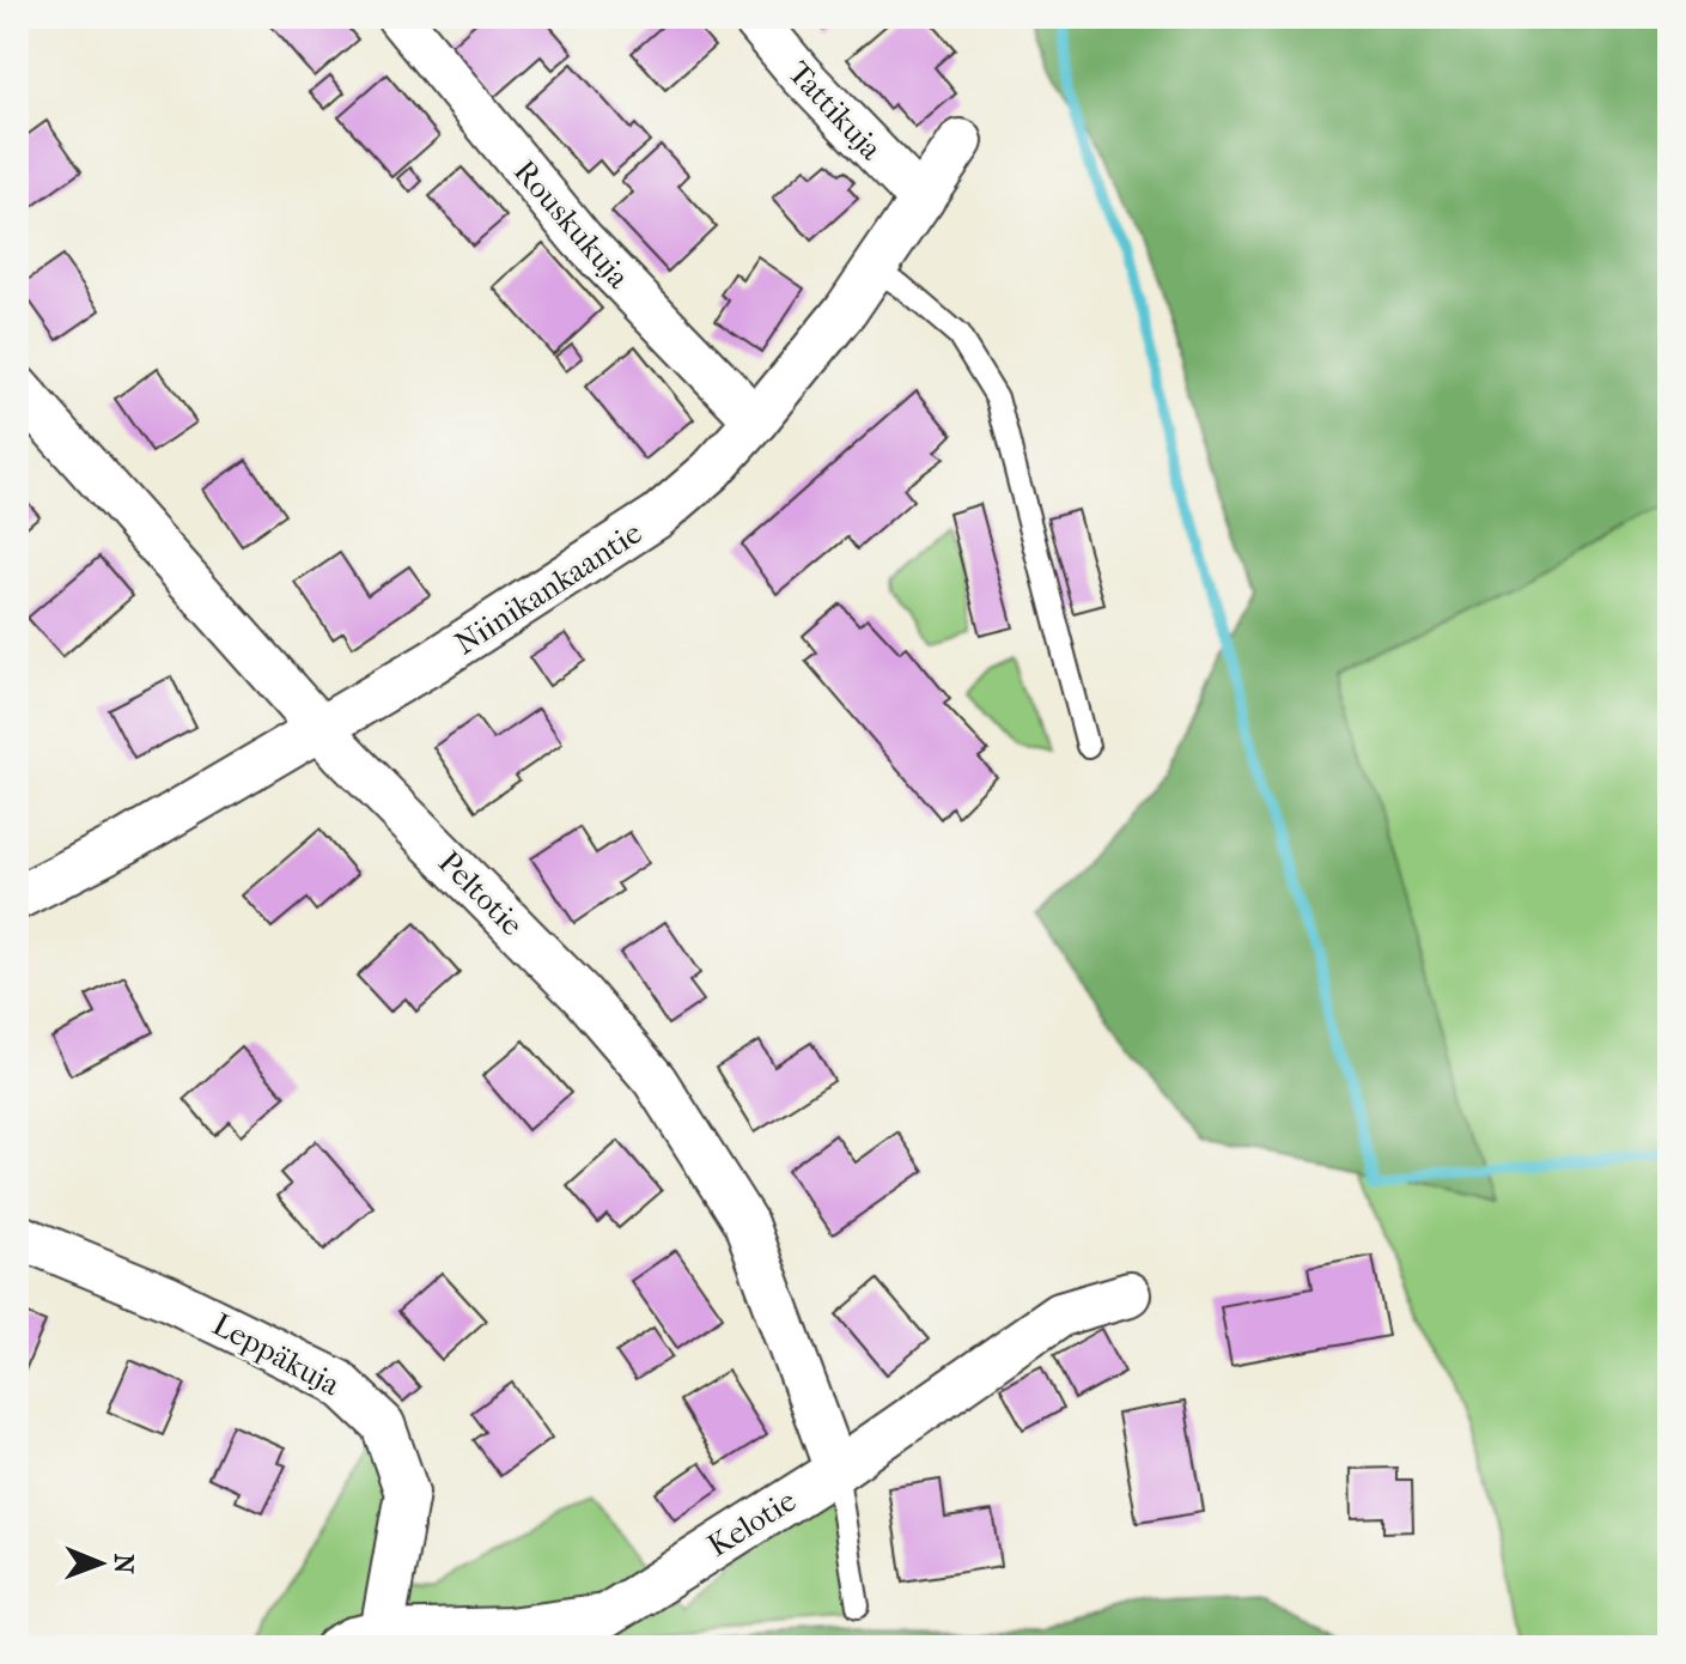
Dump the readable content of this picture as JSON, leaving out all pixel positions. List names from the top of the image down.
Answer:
{
  "streets": {
    "street": [
      "Tattikuja",
      "Rouskukuja",
      "Niinikankaantie",
      "Peltotie",
      "Leppäkuja",
      "Kelotie"
    ]
  },
  "crossings": [
    ["Tattikuja", "Niinikankaantie"],
    ["Rouskukuja", "Niinikankaantie"],
    ["Niinikankaantie", "Peltotie"],
    ["Peltotie", "Kelotie"],
    ["Leppäkuja", "Kelotie"]
  ],
  "north": "right"
}
